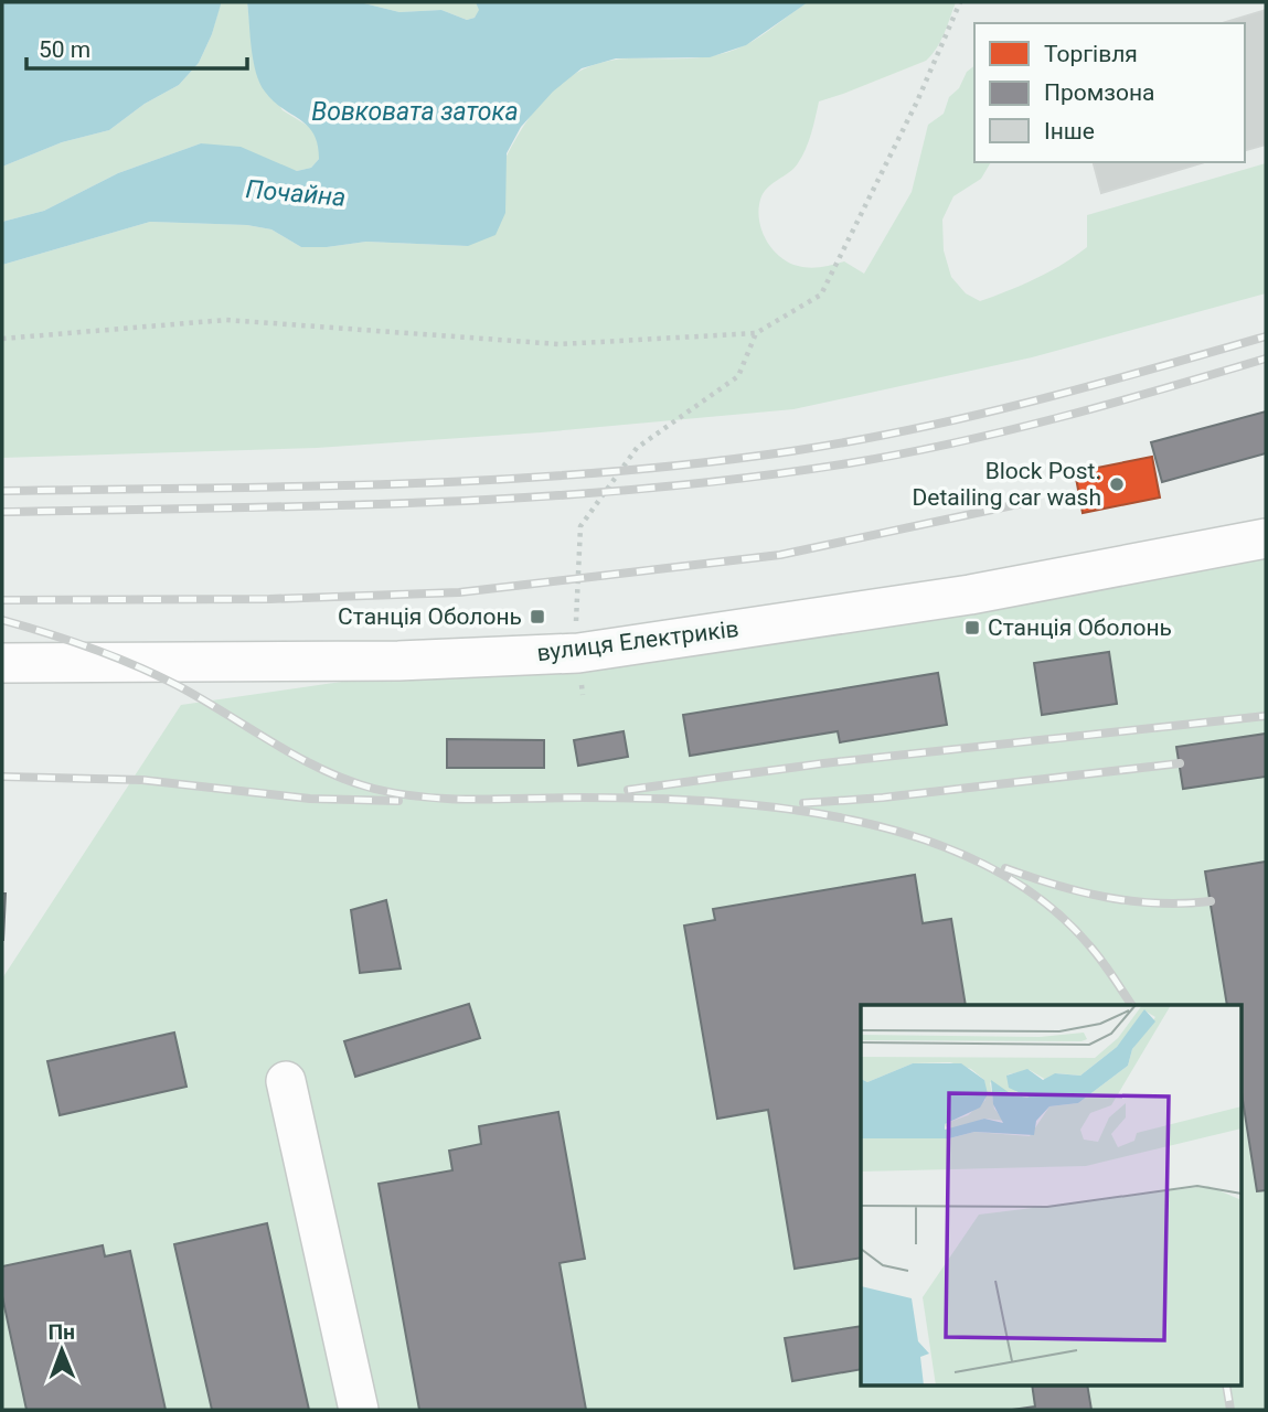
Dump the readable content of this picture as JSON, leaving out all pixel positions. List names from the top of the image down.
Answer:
{
  "streets": {
    "street": ["вулиця Електриків"]
  },
  "water": ["Вовковата затока", "Почайна"],
  "places": {
    "other": ["Block Post. Detailing car wash"],
    "transit": ["Станція Оболонь", "Cтанція Оболонь"]
  },
  "legend": ["Торгівля", "Промзона", "Інше"],
  "scale_bar": "50 m",
  "north": "top"
}
